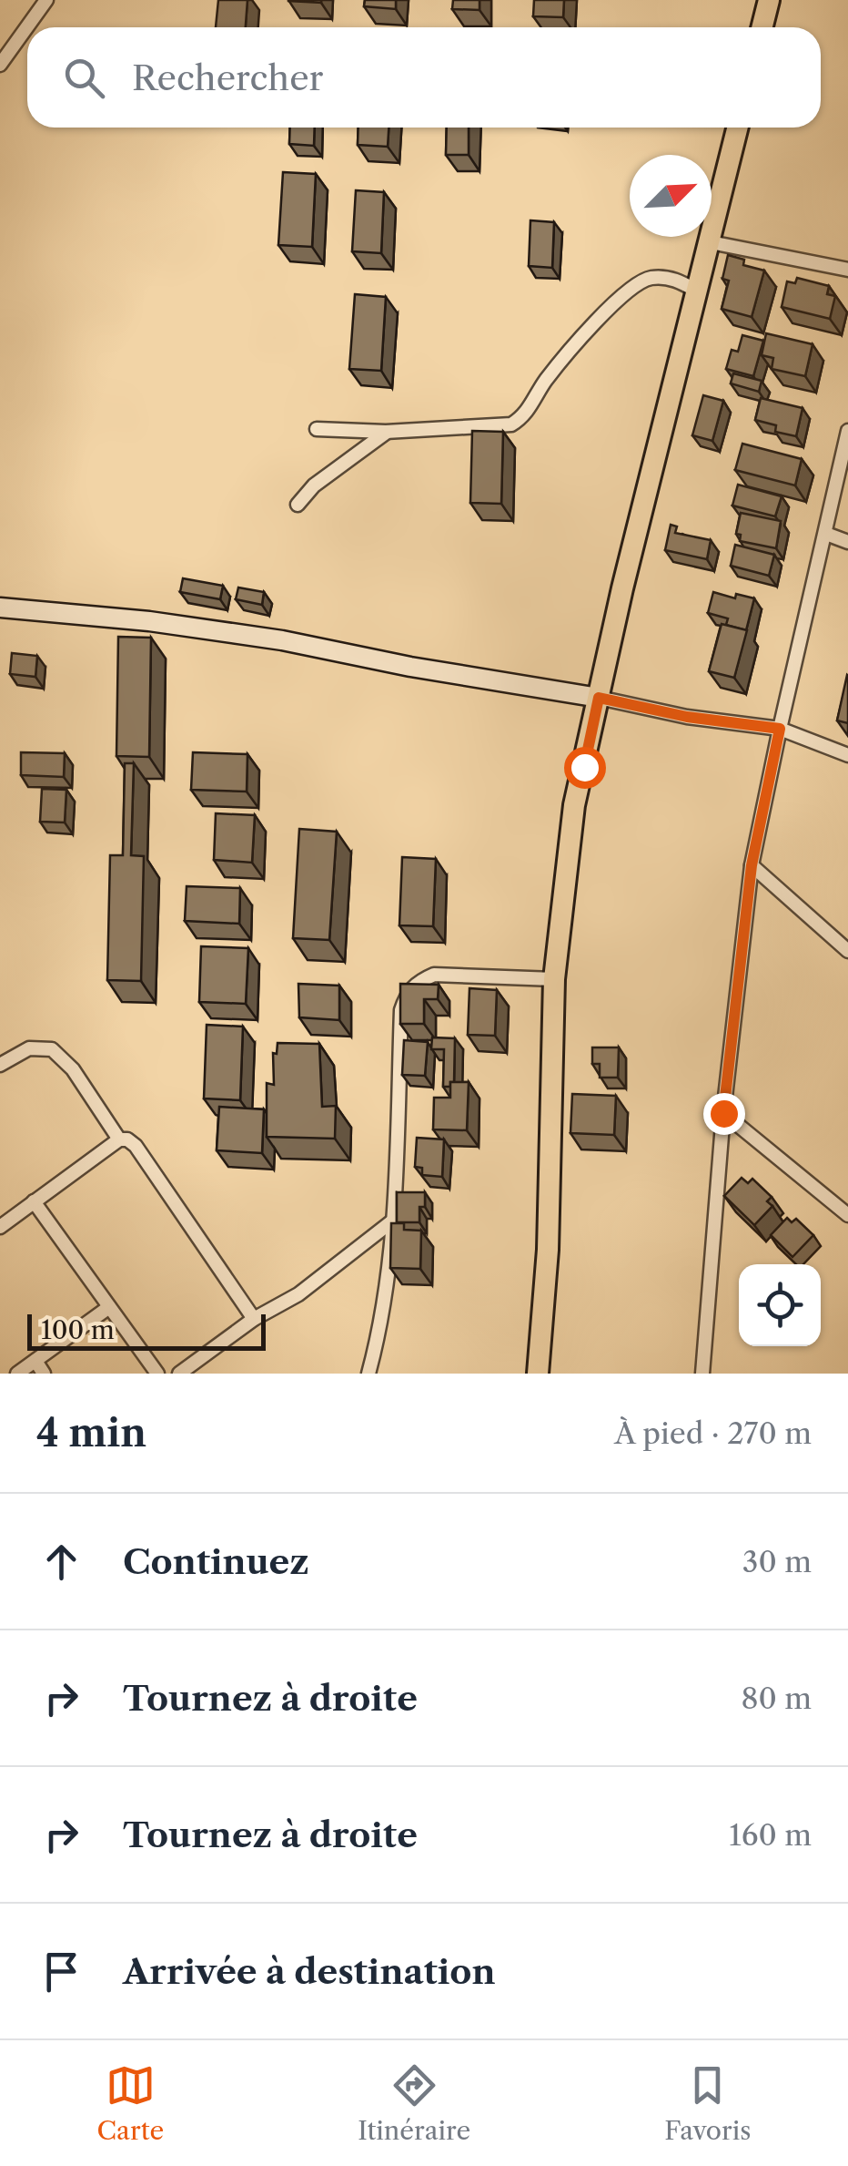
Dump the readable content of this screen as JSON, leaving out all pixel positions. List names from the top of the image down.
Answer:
{
  "scale_bar": "100 m",
  "north": "top right",
  "page": {
    "search": "Rechercher",
    "scale": "100 m",
    "heading": ["4 min", "À pied · 270 m"],
    "list": [
      ["Continuez", "30 m"],
      ["Tournez à droite", "80 m"],
      ["Tournez à droite", "160 m"],
      "Arrivée à destination"
    ],
    "nav": ["Carte", "Itinéraire", "Favoris"]
  }
}
